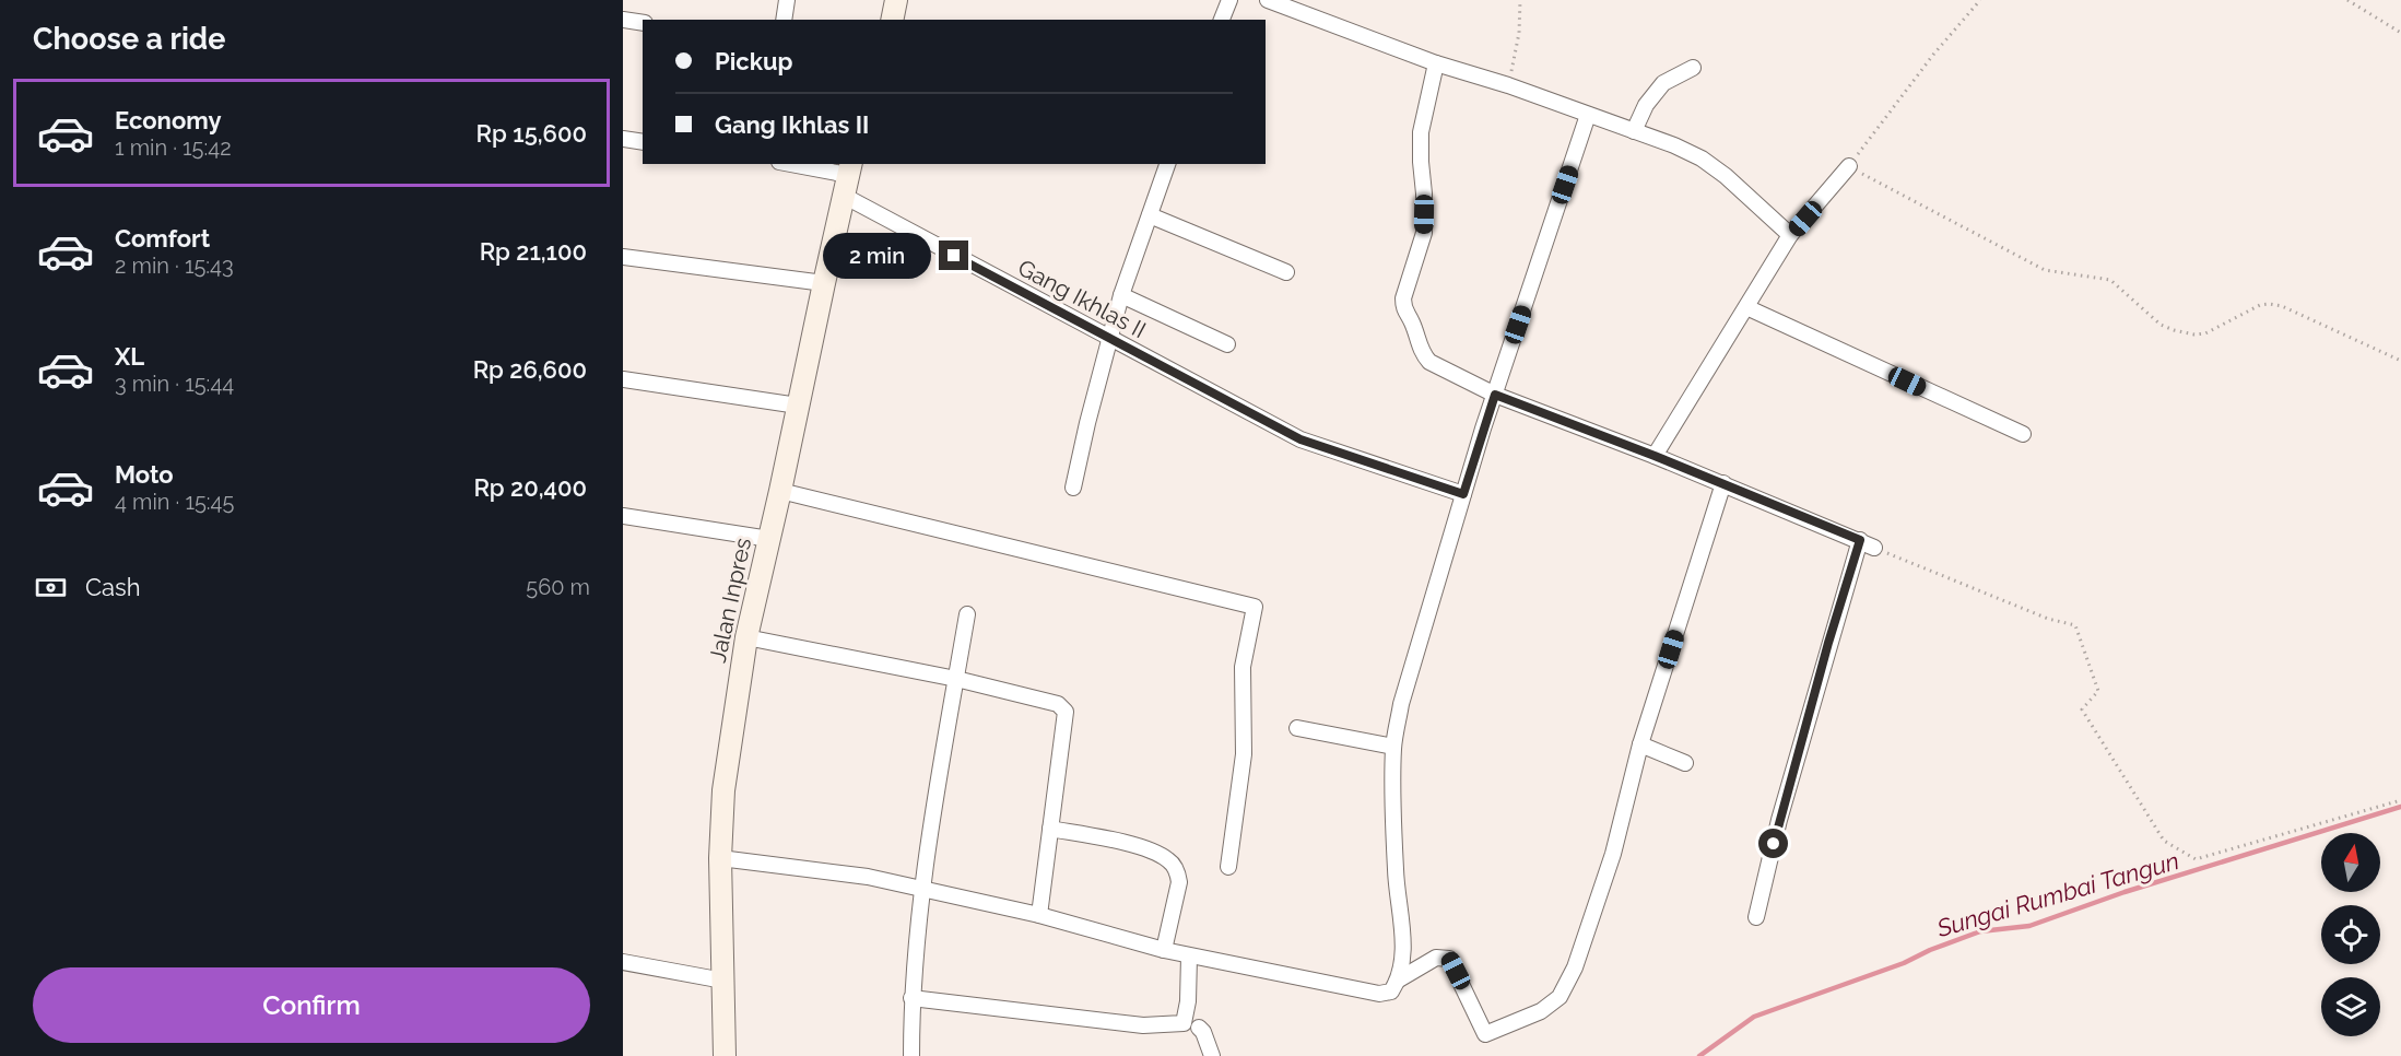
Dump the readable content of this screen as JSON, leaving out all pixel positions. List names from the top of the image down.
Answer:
{
  "streets": {
    "main road": ["Jalan Inpres"],
    "street": ["Gang Ikhlas II"]
  },
  "crossings": [
    ["Gang Ikhlas II", "Jalan Inpres"]
  ],
  "water": ["Sungai Rumbai Tangun"],
  "north": "top",
  "page": {
    "heading": "Choose a ride",
    "banner": ["Pickup", "Gang Ikhlas II"],
    "list": [
      {
        "name": "Economy",
        "note": "1 min · 15:42",
        "value": "Rp 15,600"
      },
      {
        "name": "Comfort",
        "note": "2 min · 15:43",
        "value": "Rp 21,100"
      },
      {
        "name": "XL",
        "note": "3 min · 15:44",
        "value": "Rp 26,600"
      },
      {
        "name": "Moto",
        "note": "4 min · 15:45",
        "value": "Rp 20,400"
      }
    ],
    "bubble": "2 min",
    "pay": ["Cash", "560 m"],
    "buttons": "Confirm"
  }
}
